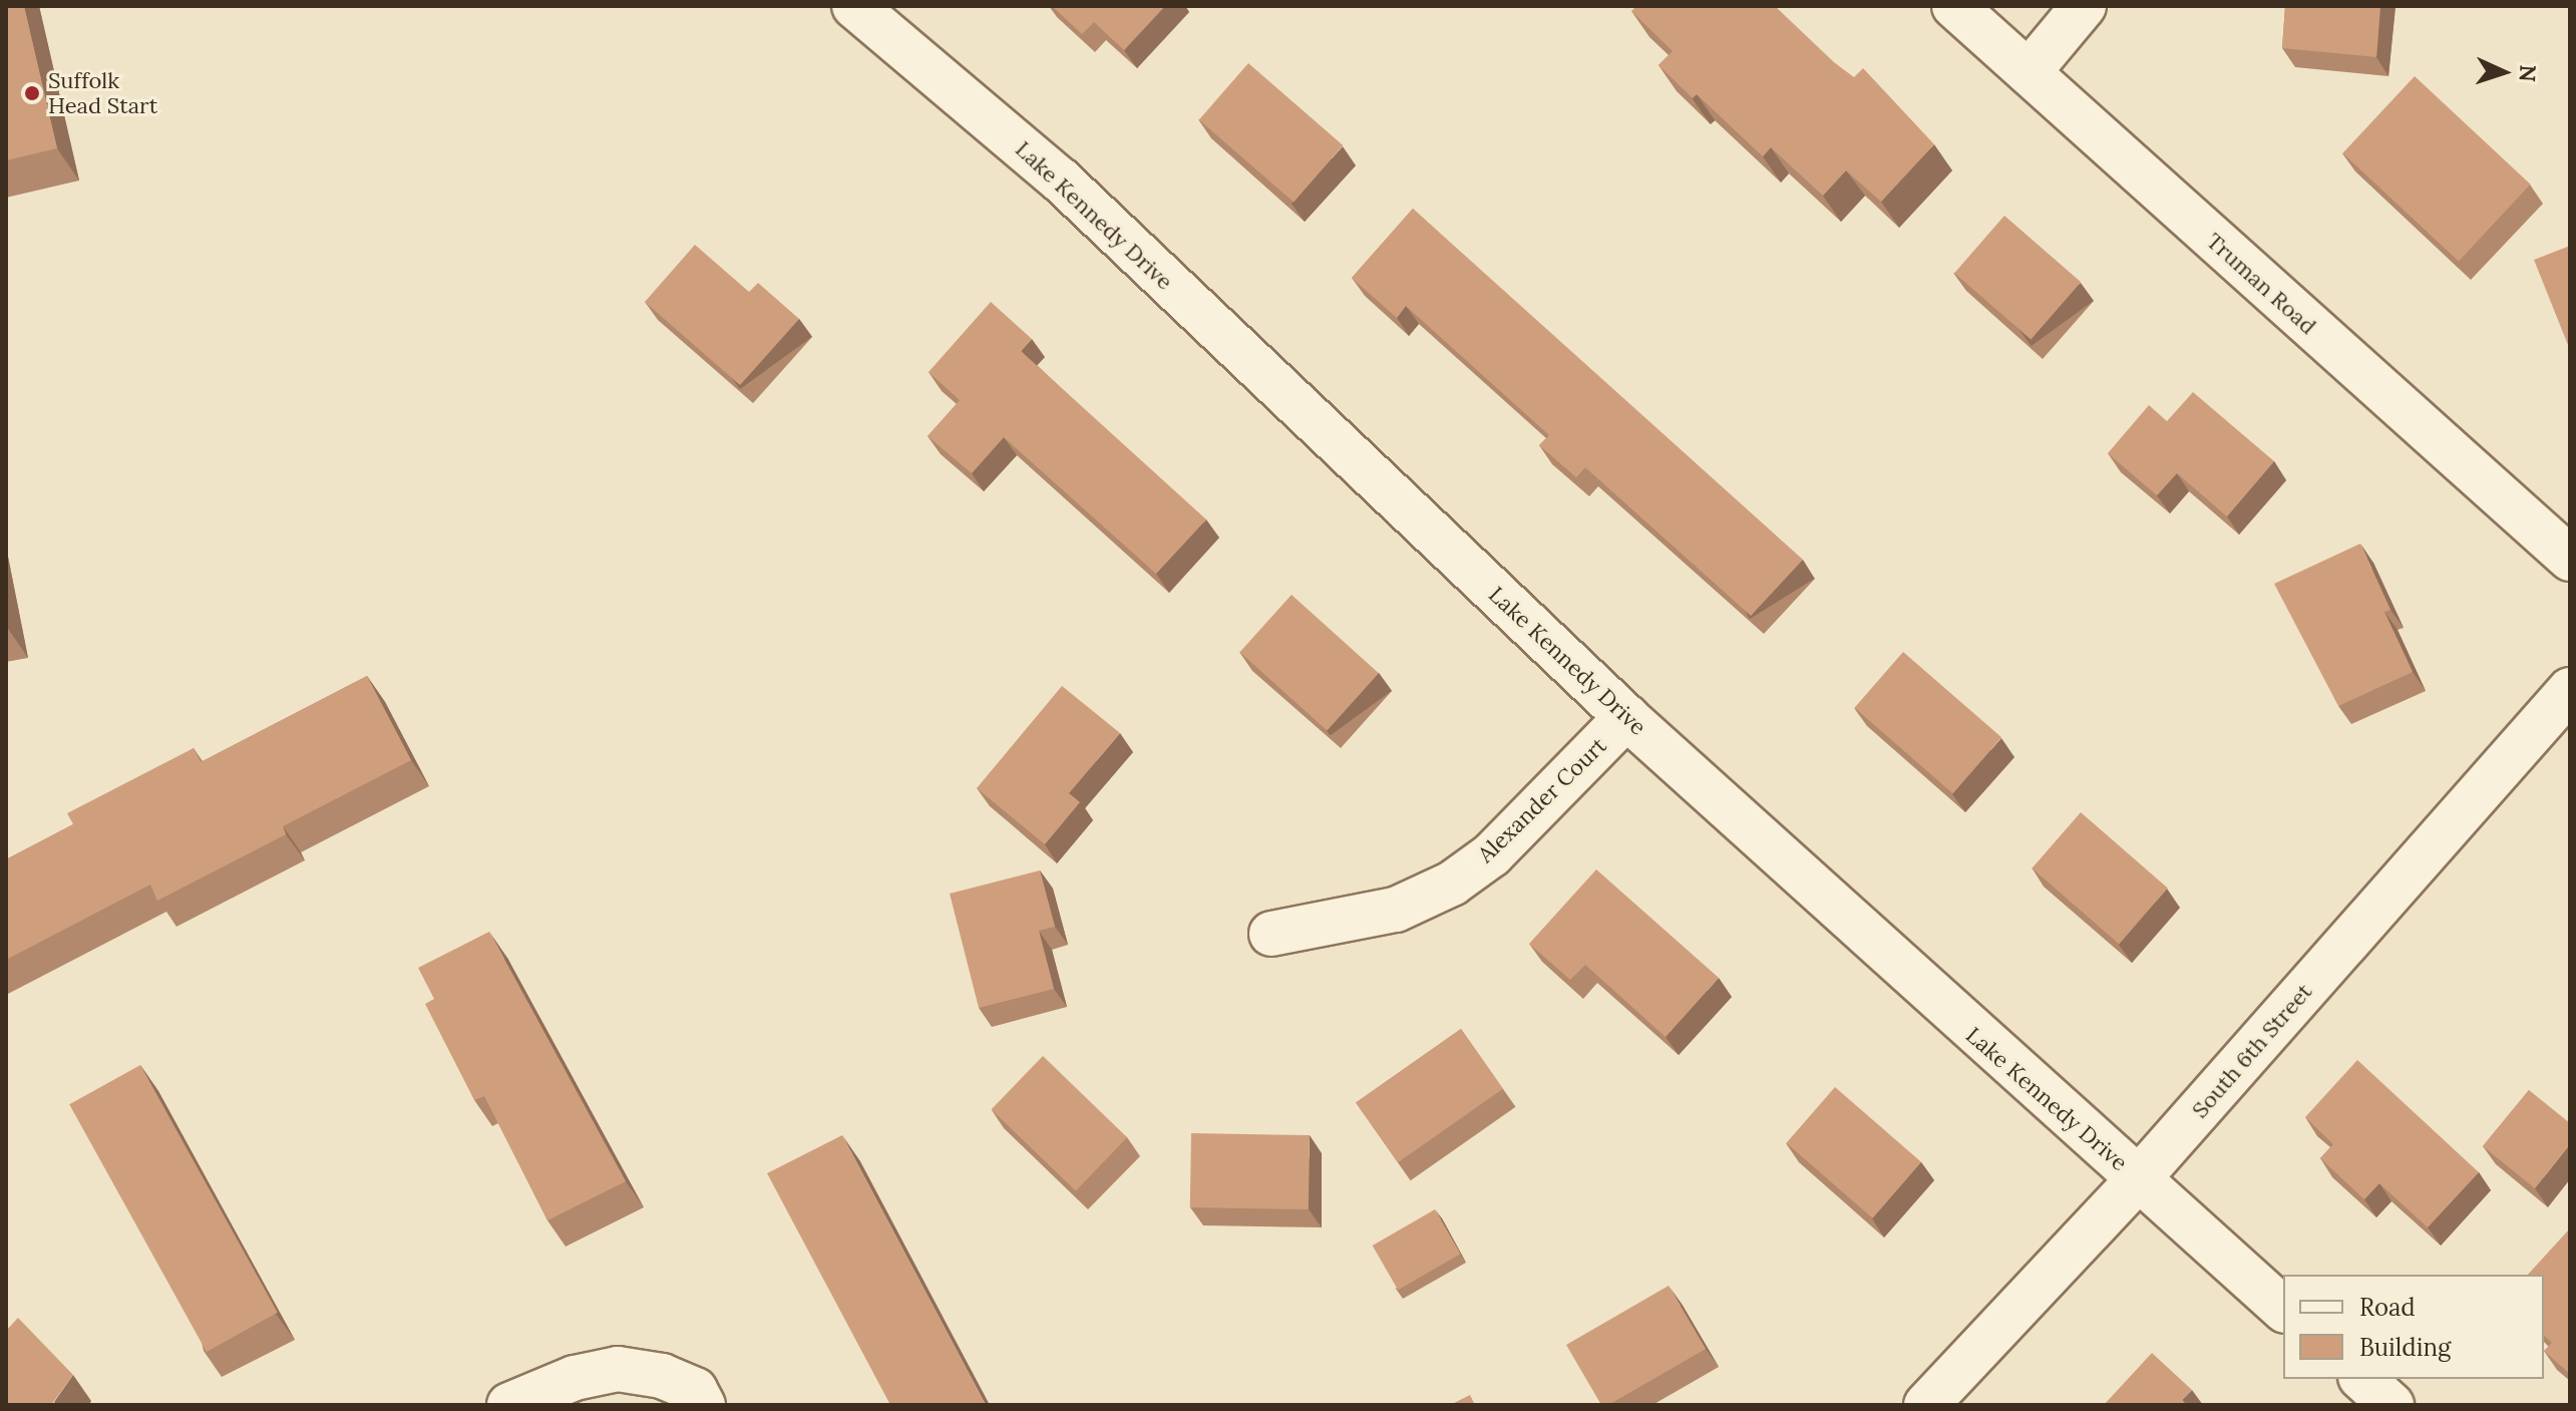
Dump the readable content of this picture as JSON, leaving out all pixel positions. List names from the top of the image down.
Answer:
{
  "streets": {
    "street": [
      "Lake Kennedy Drive",
      "Truman Road",
      "Alexander Court",
      "South 6th Street"
    ]
  },
  "crossings": [
    ["Lake Kennedy Drive", "Alexander Court"],
    ["Lake Kennedy Drive", "South 6th Street"]
  ],
  "places": ["Suffolk Head Start"],
  "legend": ["Road", "Building"],
  "north": "right"
}
